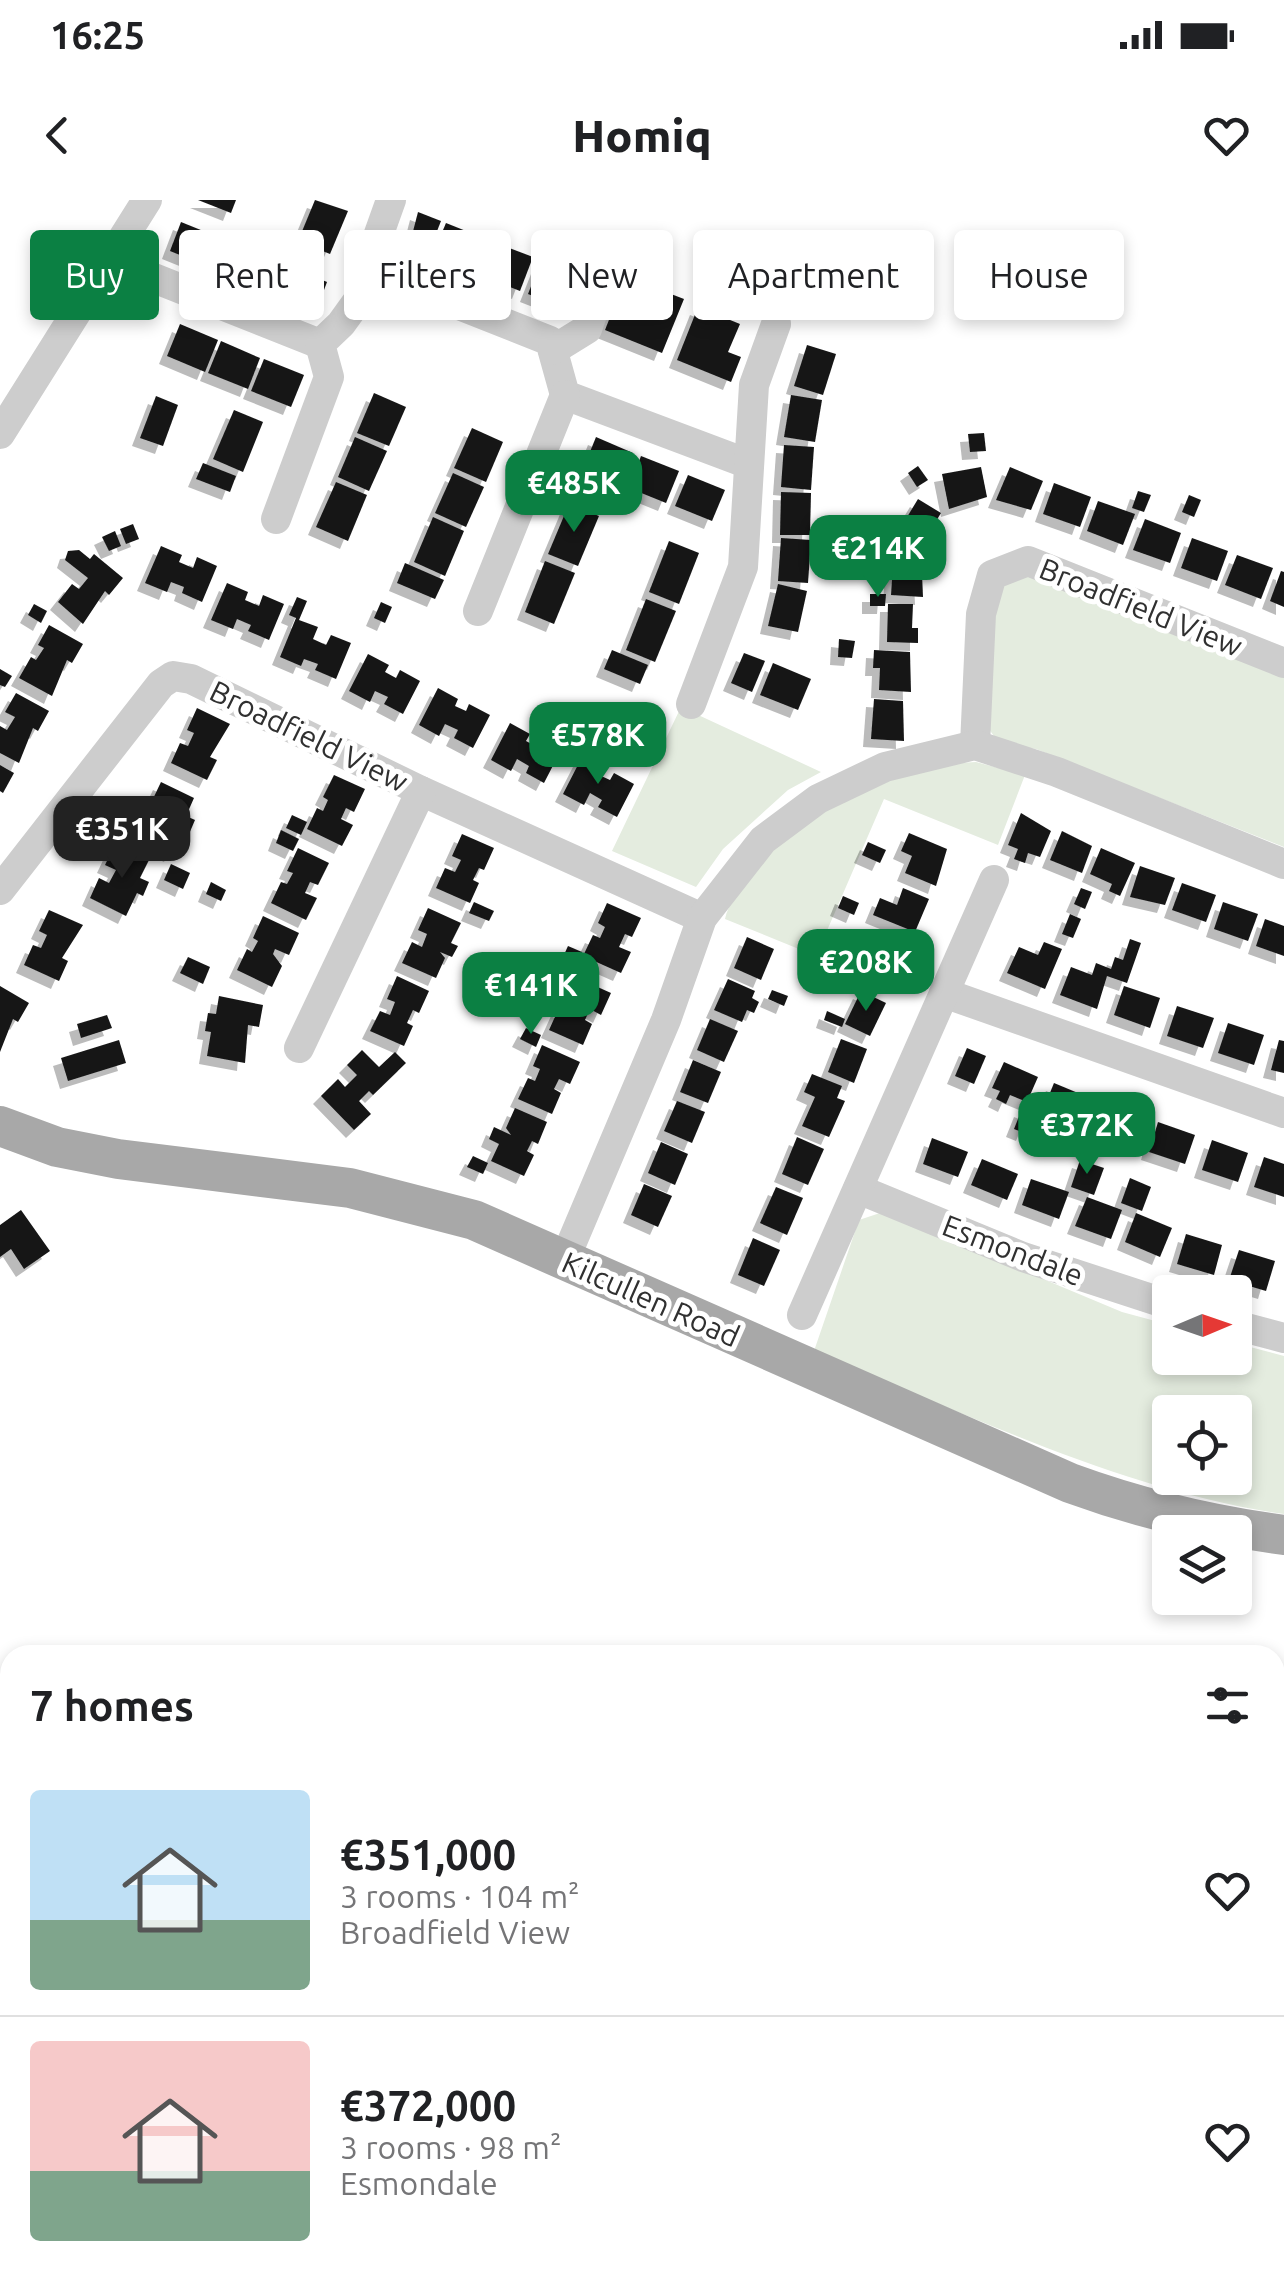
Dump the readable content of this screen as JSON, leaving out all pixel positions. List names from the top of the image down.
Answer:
{
  "streets": {
    "main road": ["Kilcullen Road"],
    "street": ["Broadfield View", "Esmondale"]
  },
  "north": "right",
  "page": {
    "status": "16:25",
    "header": "Homiq",
    "chip": [
      "Buy",
      "Rent",
      "Filters",
      "New",
      "Apartment",
      "House"
    ],
    "price": [
      "€485K",
      "€214K",
      "€578K",
      "€351K",
      "€208K",
      "€141K",
      "€372K"
    ],
    "heading": "7 homes",
    "list": [
      {
        "name": "€351,000",
        "note": "3 rooms · 104 m² · Broadfield View"
      },
      {
        "name": "€372,000",
        "note": "3 rooms · 98 m² · Esmondale"
      }
    ]
  }
}
